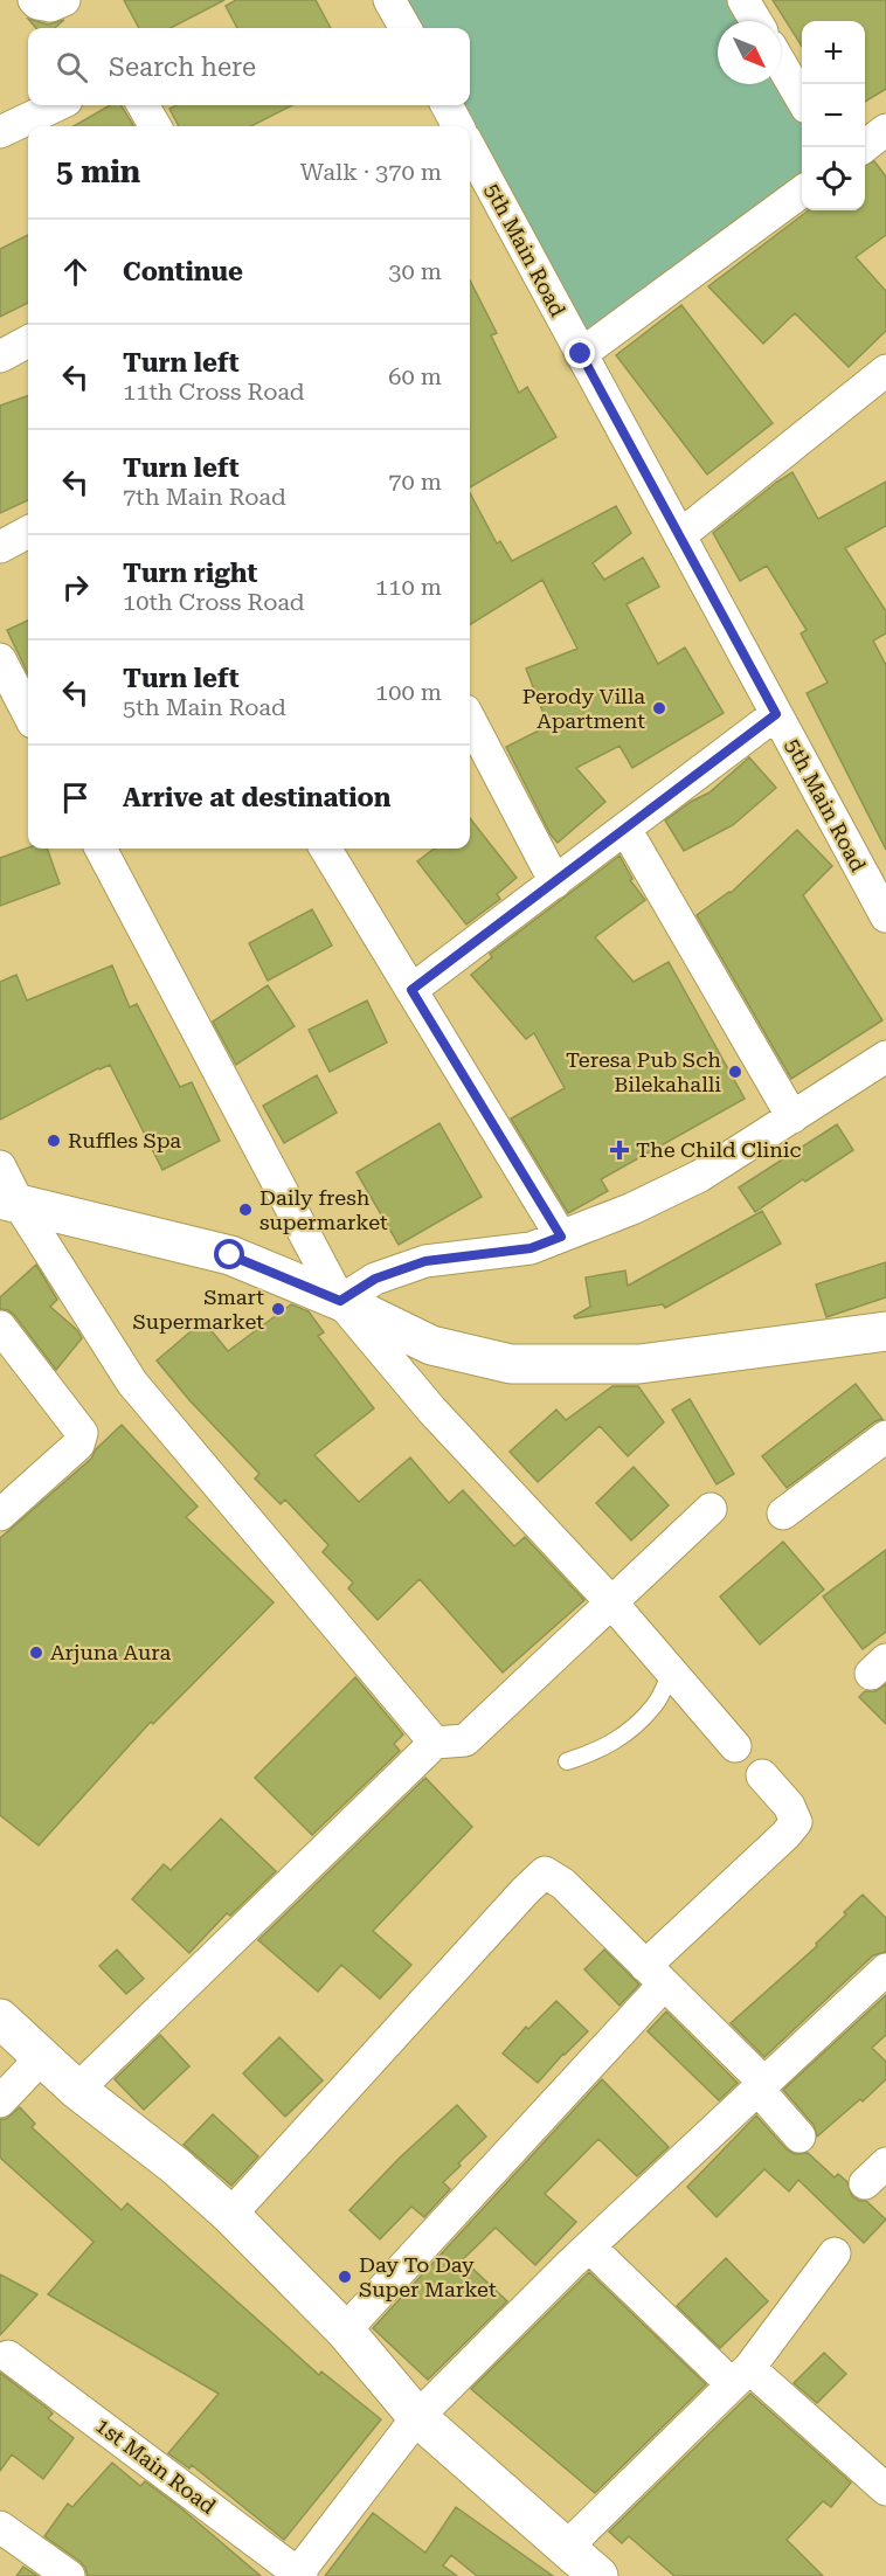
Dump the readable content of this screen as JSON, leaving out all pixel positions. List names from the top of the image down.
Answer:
{
  "streets": {
    "street": ["5th Main Road", "1st Main Road"]
  },
  "places": {
    "other": [
      "Perody Villa Apartment",
      "Teresa Pub Sch Bilekahalli",
      "Ruffles Spa",
      "Daily fresh supermarket",
      "Smart Supermarket",
      "Arjuna Aura",
      "Day To Day Super Market"
    ],
    "health": ["The Child Clinic"]
  },
  "north": "bottom right",
  "page": {
    "map_buttons": ["+", "−"],
    "search": "Search here",
    "heading": ["5 min", "Walk · 370 m"],
    "list": [
      ["Continue", "30 m"],
      ["Turn left", "11th Cross Road", "60 m"],
      ["Turn left", "7th Main Road", "70 m"],
      ["Turn right", "10th Cross Road", "110 m"],
      ["Turn left", "5th Main Road", "100 m"],
      "Arrive at destination"
    ]
  }
}
